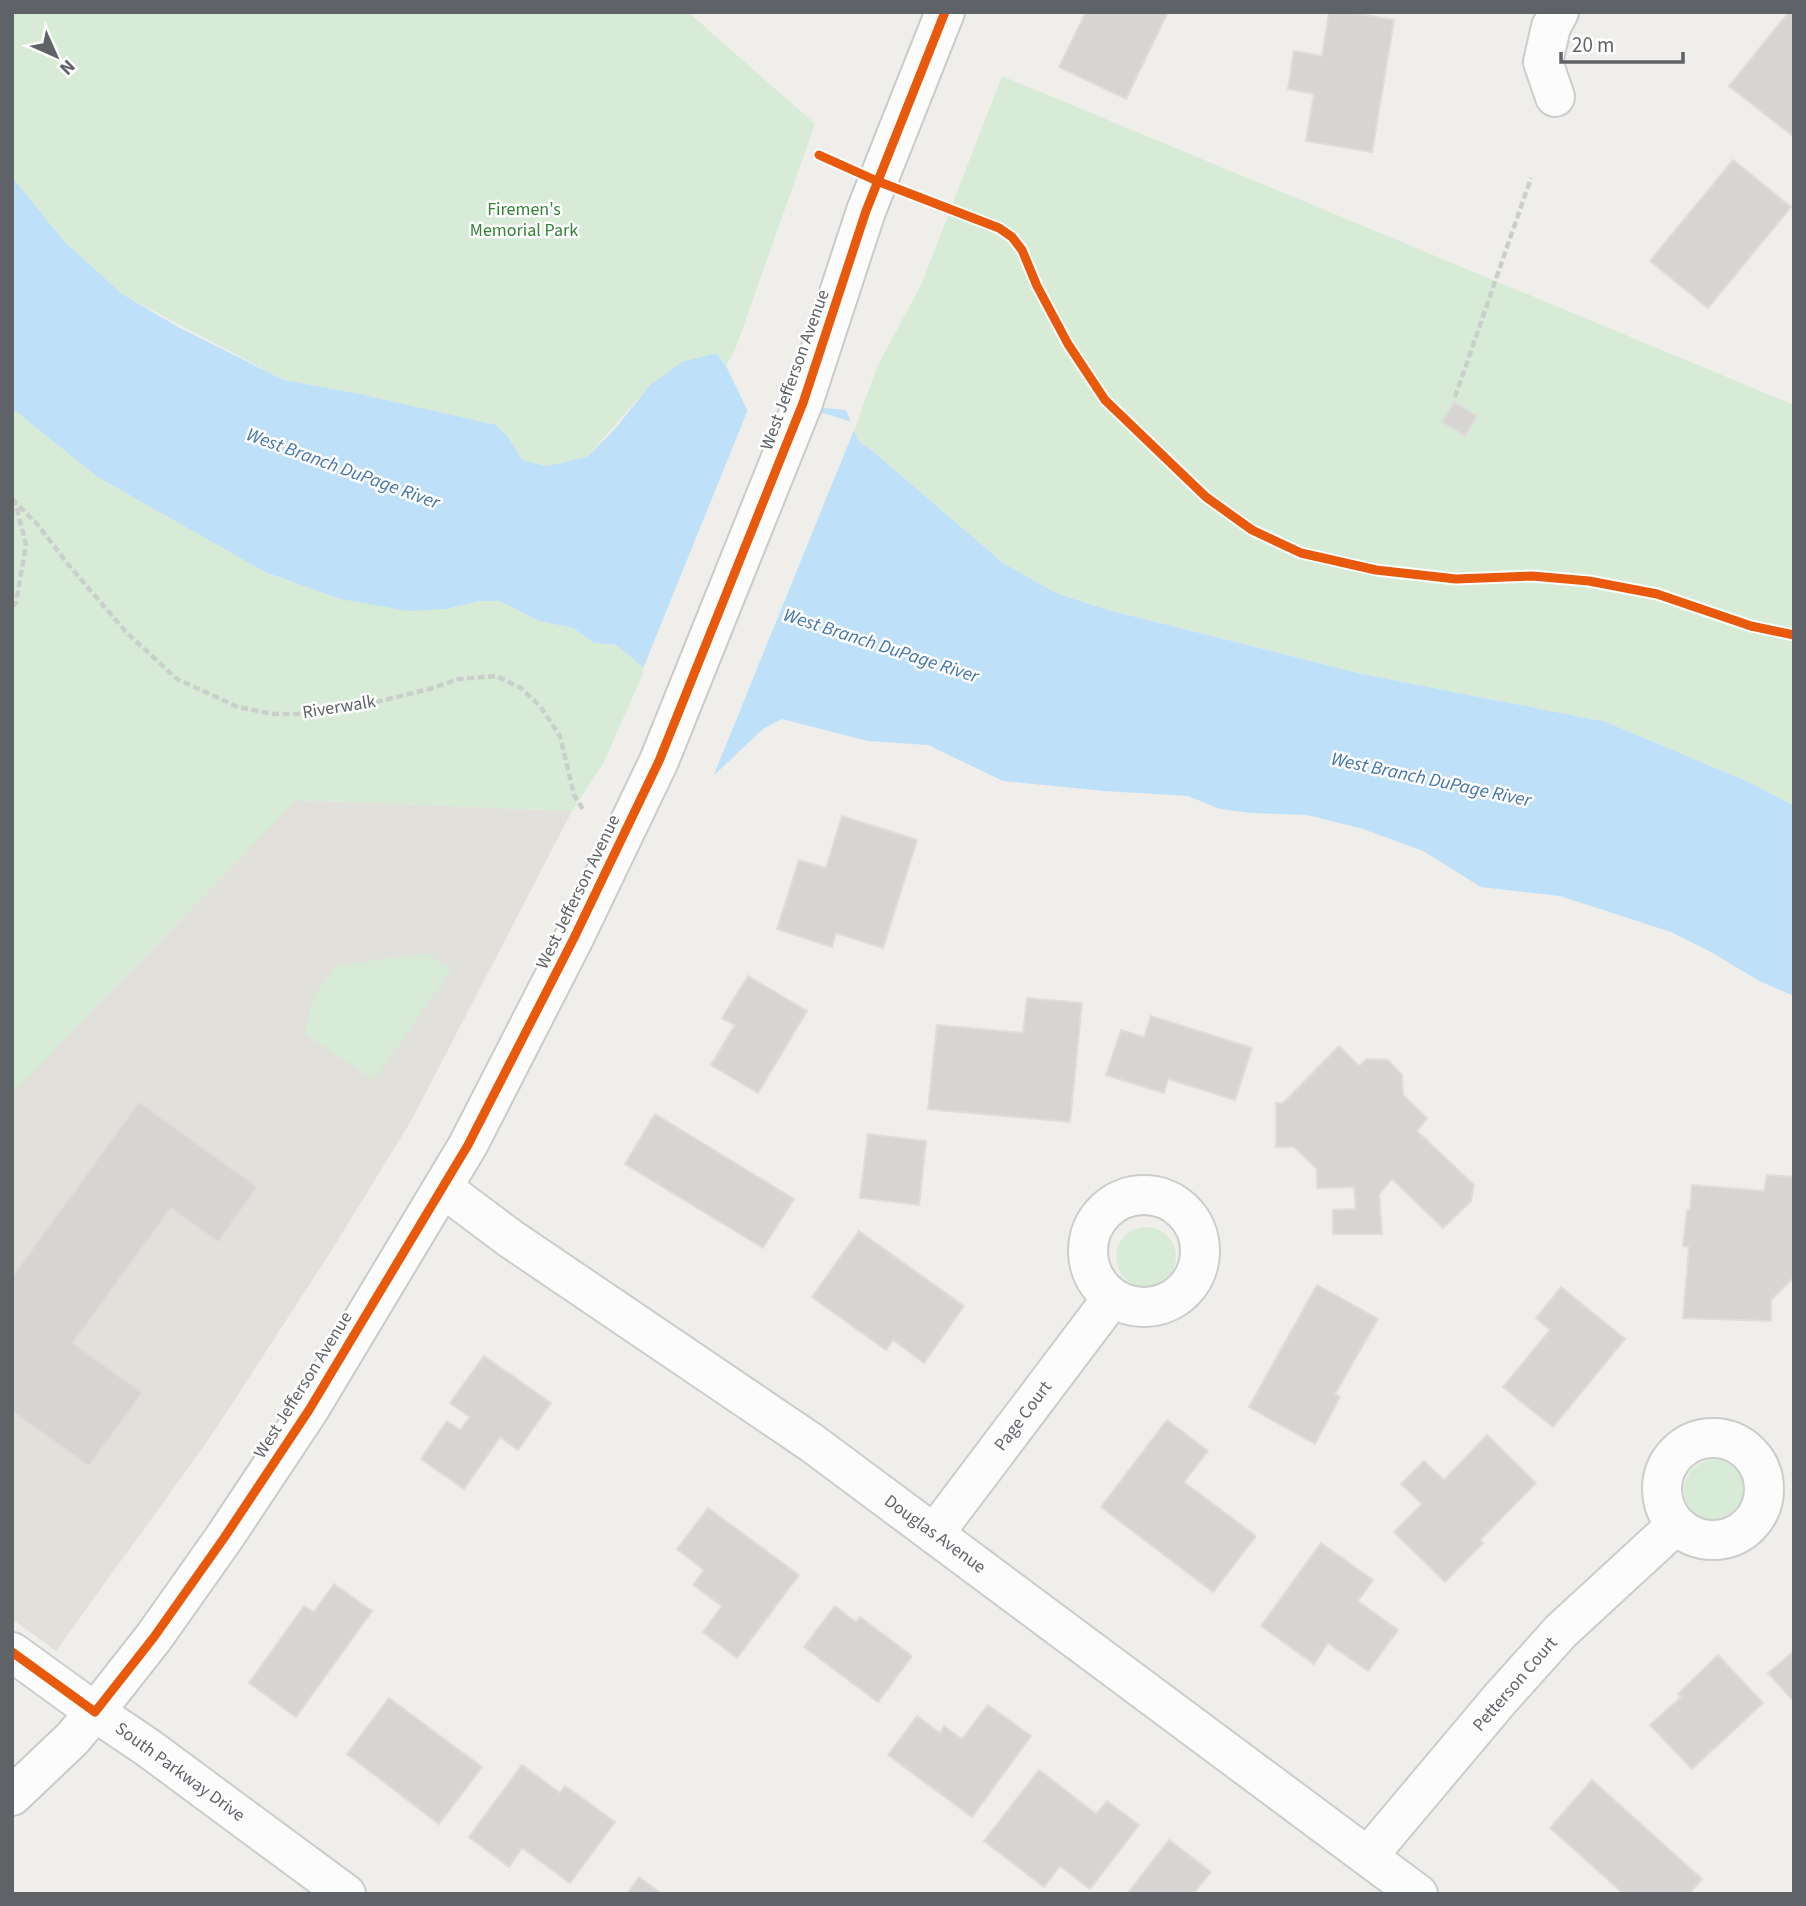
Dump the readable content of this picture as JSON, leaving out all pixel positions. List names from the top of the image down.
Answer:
{
  "streets": {
    "street": [
      "West Jefferson Avenue",
      "Page Court",
      "Douglas Avenue",
      "Petterson Court",
      "South Parkway Drive"
    ],
    "path": ["Riverwalk"]
  },
  "crossings": [
    ["West Jefferson Avenue", "Douglas Avenue"],
    ["West Jefferson Avenue", "South Parkway Drive"],
    ["Page Court", "Douglas Avenue"],
    ["Douglas Avenue", "Petterson Court"]
  ],
  "water": ["West Branch DuPage River"],
  "parks": ["Firemen's Memorial Park"],
  "scale_bar": "20 m",
  "north": "bottom right"
}
